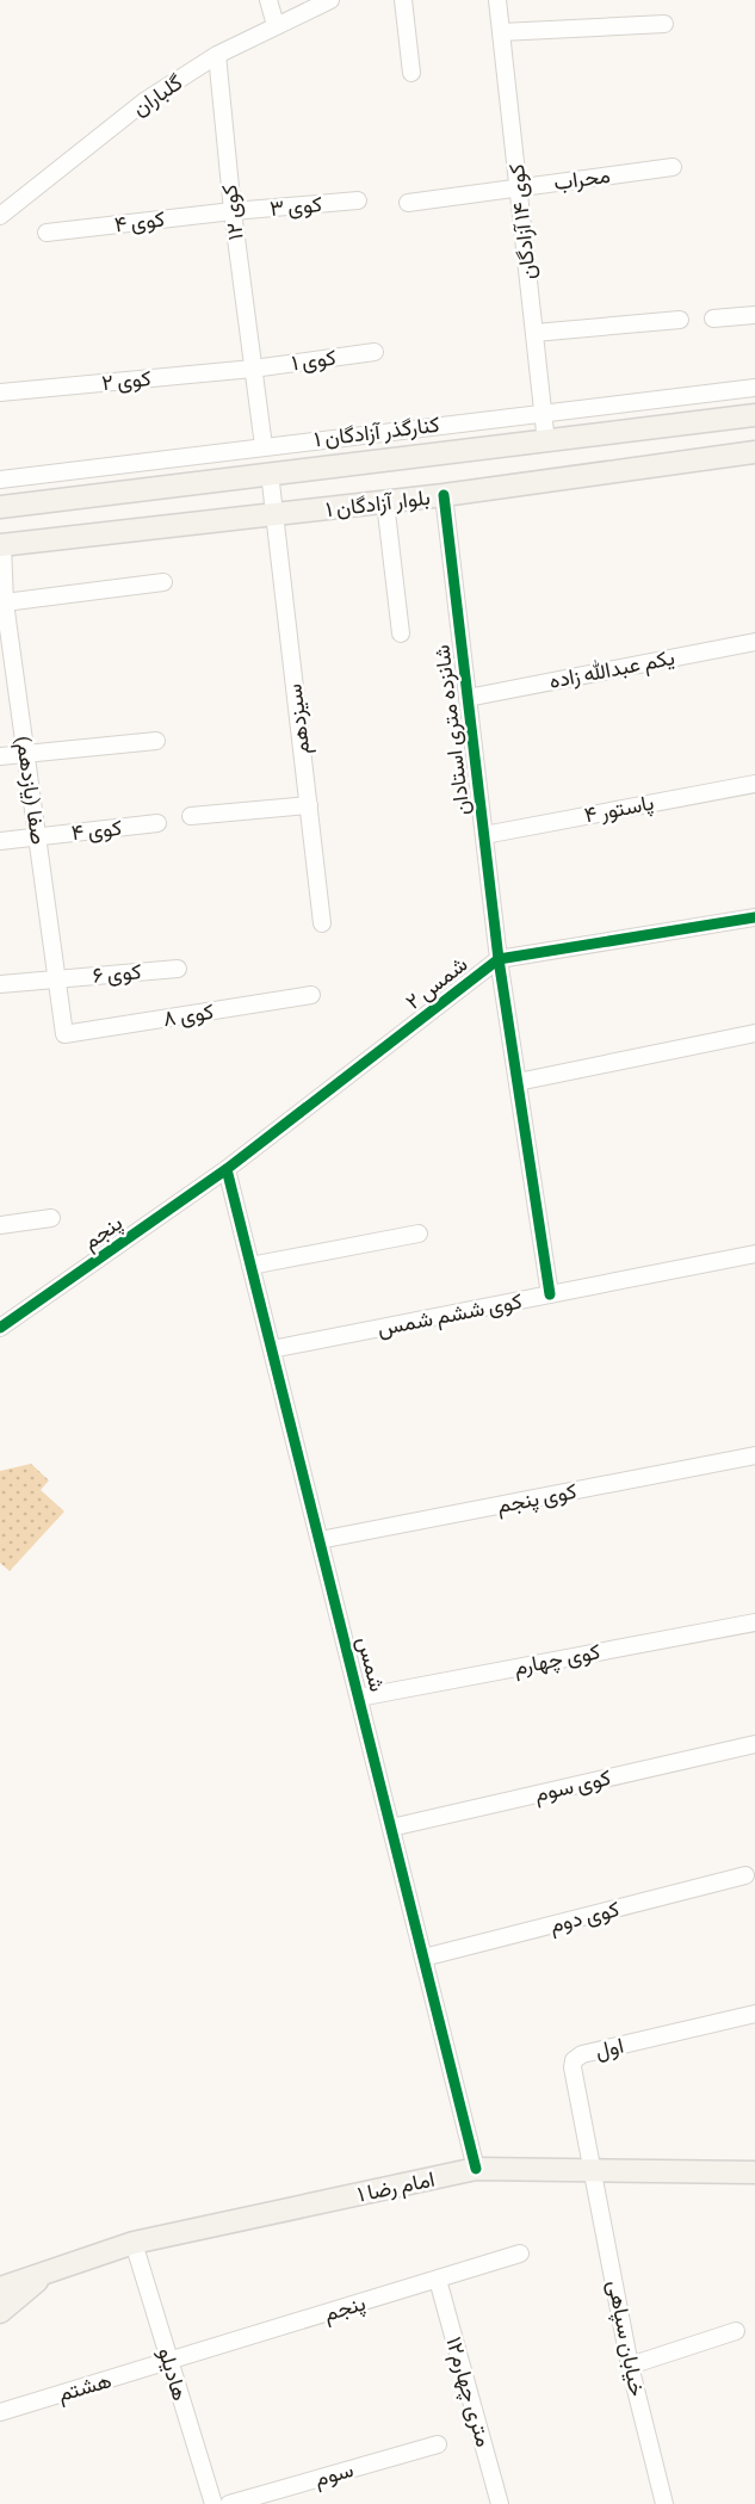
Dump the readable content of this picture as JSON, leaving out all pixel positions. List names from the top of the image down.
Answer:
{
  "streets": {
    "main road": ["بلوار آزادگان ۱", "امام رضا ۱"],
    "street": [
      "گلباران",
      "محراب",
      "کوی ۳",
      "کوی ۱۲",
      "کوی ۴",
      "کوی ۱۴ آزادگان",
      "کوی ۱",
      "کوی ۲",
      "کنارگذر آزادگان ۱",
      "یکم عبدالله زاده",
      "سیزدهم",
      "شانزده متری استادان",
      "صفا (یازدهم)",
      "پاستور ۴",
      "کوی ۶",
      "شمس ۲",
      "کوی ۸",
      "پنجم",
      "کوی ششم شمس",
      "کوی پنجم",
      "کوی چهارم",
      "شمس",
      "کوی سوم",
      "کوی دوم",
      "اول",
      "خیابان سپاهی",
      "هادیلو",
      "هشتم",
      "۱۲متری چهارم",
      "سوم"
    ]
  },
  "crossings": [
    ["گلباران", "کوی ۱۲"],
    ["محراب", "کوی ۱۴ آزادگان"],
    ["کوی ۳", "کوی ۱۲"],
    ["کوی ۳", "کوی ۴"],
    ["کوی ۱۲", "کوی ۴"],
    ["کوی ۱۲", "کوی ۱"],
    ["کوی ۱۲", "کوی ۲"],
    ["کوی ۱۲", "کنارگذر آزادگان ۱"],
    ["کوی ۴", "صفا (یازدهم)"],
    ["کوی ۱۴ آزادگان", "کنارگذر آزادگان ۱"],
    ["کوی ۱۴ آزادگان", "بلوار آزادگان ۱"],
    ["کوی ۱", "کوی ۲"],
    ["بلوار آزادگان ۱", "سیزدهم"],
    ["بلوار آزادگان ۱", "شانزده متری استادان"],
    ["بلوار آزادگان ۱", "صفا (یازدهم)"],
    ["یکم عبدالله زاده", "شانزده متری استادان"],
    ["شانزده متری استادان", "پاستور ۴"],
    ["شانزده متری استادان", "شمس ۲"],
    ["شانزده متری استادان", "کوی ششم شمس"],
    ["صفا (یازدهم)", "کوی ۶"],
    ["صفا (یازدهم)", "کوی ۸"],
    ["شمس ۲", "پنجم"],
    ["شمس ۲", "شمس"],
    ["پنجم", "شمس"],
    ["پنجم", "هادیلو"],
    ["پنجم", "هشتم"],
    ["پنجم", "۱۲متری چهارم"],
    ["کوی ششم شمس", "شمس"],
    ["کوی پنجم", "شمس"],
    ["کوی چهارم", "شمس"],
    ["شمس", "کوی سوم"],
    ["شمس", "کوی دوم"],
    ["شمس", "امام رضا ۱"],
    ["اول", "امام رضا ۱"],
    ["اول", "خیابان سپاهی"],
    ["امام رضا ۱", "خیابان سپاهی"],
    ["امام رضا ۱", "هادیلو"],
    ["هادیلو", "هشتم"]
  ]
}
